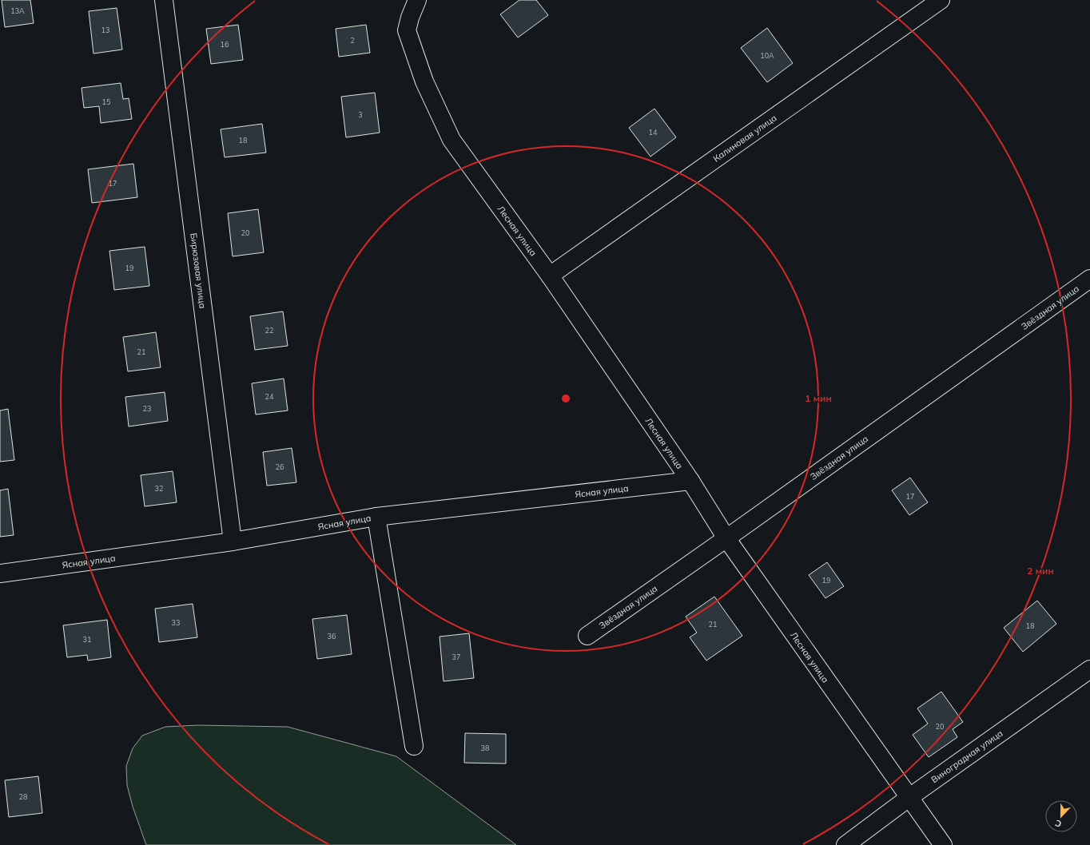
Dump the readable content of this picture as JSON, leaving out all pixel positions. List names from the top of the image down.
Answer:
{
  "streets": {
    "street": [
      "Калиновая улица",
      "Лесная улица",
      "Бирюзовая улица",
      "Звёздная улица",
      "Ясная улица",
      "Виноградная улица"
    ]
  },
  "crossings": [
    ["Калиновая улица", "Лесная улица"],
    ["Лесная улица", "Звёздная улица"],
    ["Лесная улица", "Ясная улица"],
    ["Лесная улица", "Виноградная улица"],
    ["Бирюзовая улица", "Ясная улица"]
  ],
  "house_numbers": [
    "13А",
    "13",
    "2",
    "16",
    "10А",
    "15",
    "3",
    "14",
    "18",
    "17",
    "20",
    "19",
    "22",
    "21",
    "24",
    "23",
    "26",
    "32",
    "17",
    "19",
    "33",
    "21",
    "18",
    "36",
    "31",
    "37",
    "20",
    "38",
    "28"
  ],
  "north": "bottom",
  "rings": ["1 мин", "2 мин"]
}
